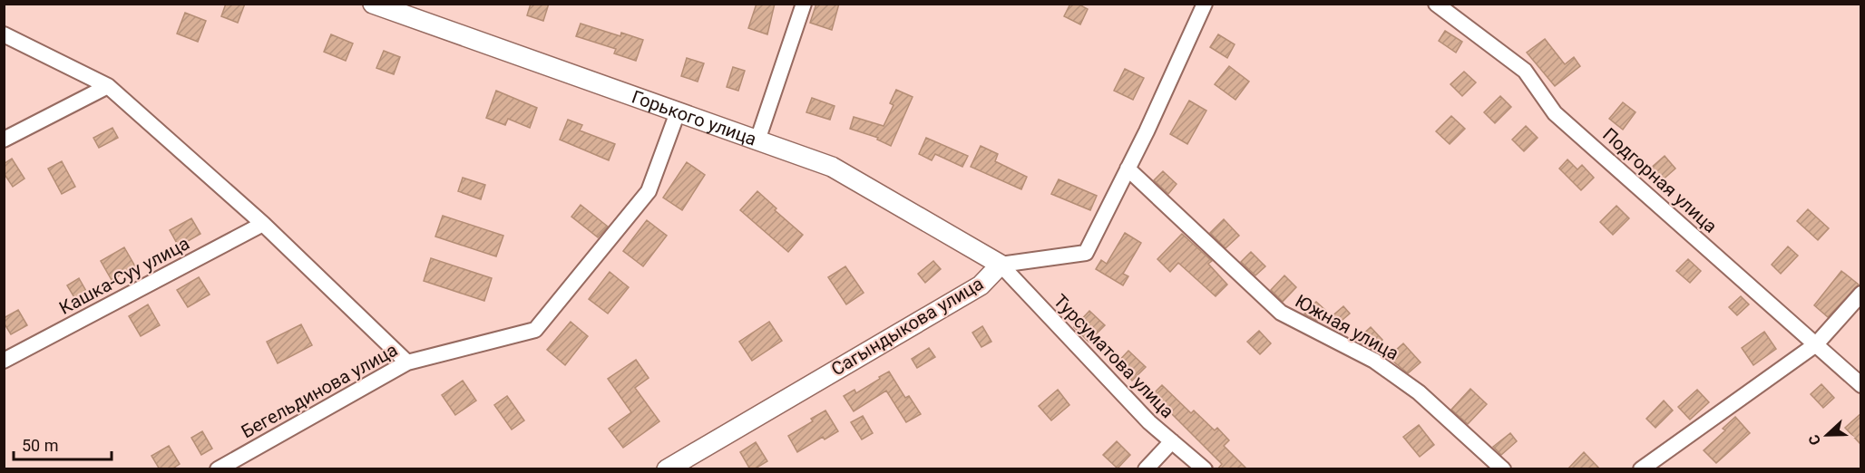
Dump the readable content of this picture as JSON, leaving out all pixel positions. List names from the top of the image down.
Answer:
{
  "streets": {
    "street": [
      "Горького улица",
      "Подгорная улица",
      "Кашка-Суу улица",
      "Сагындыкова улица",
      "Южная улица",
      "Турсуматова улица",
      "Бегельдинова улица"
    ]
  },
  "crossings": [
    ["Горького улица", "Сагындыкова улица"],
    ["Горького улица", "Турсуматова улица"],
    ["Горького улица", "Бегельдинова улица"],
    ["Сагындыкова улица", "Южная улица"],
    ["Сагындыкова улица", "Турсуматова улица"]
  ],
  "scale_bar": "50 m",
  "north": "left"
}
